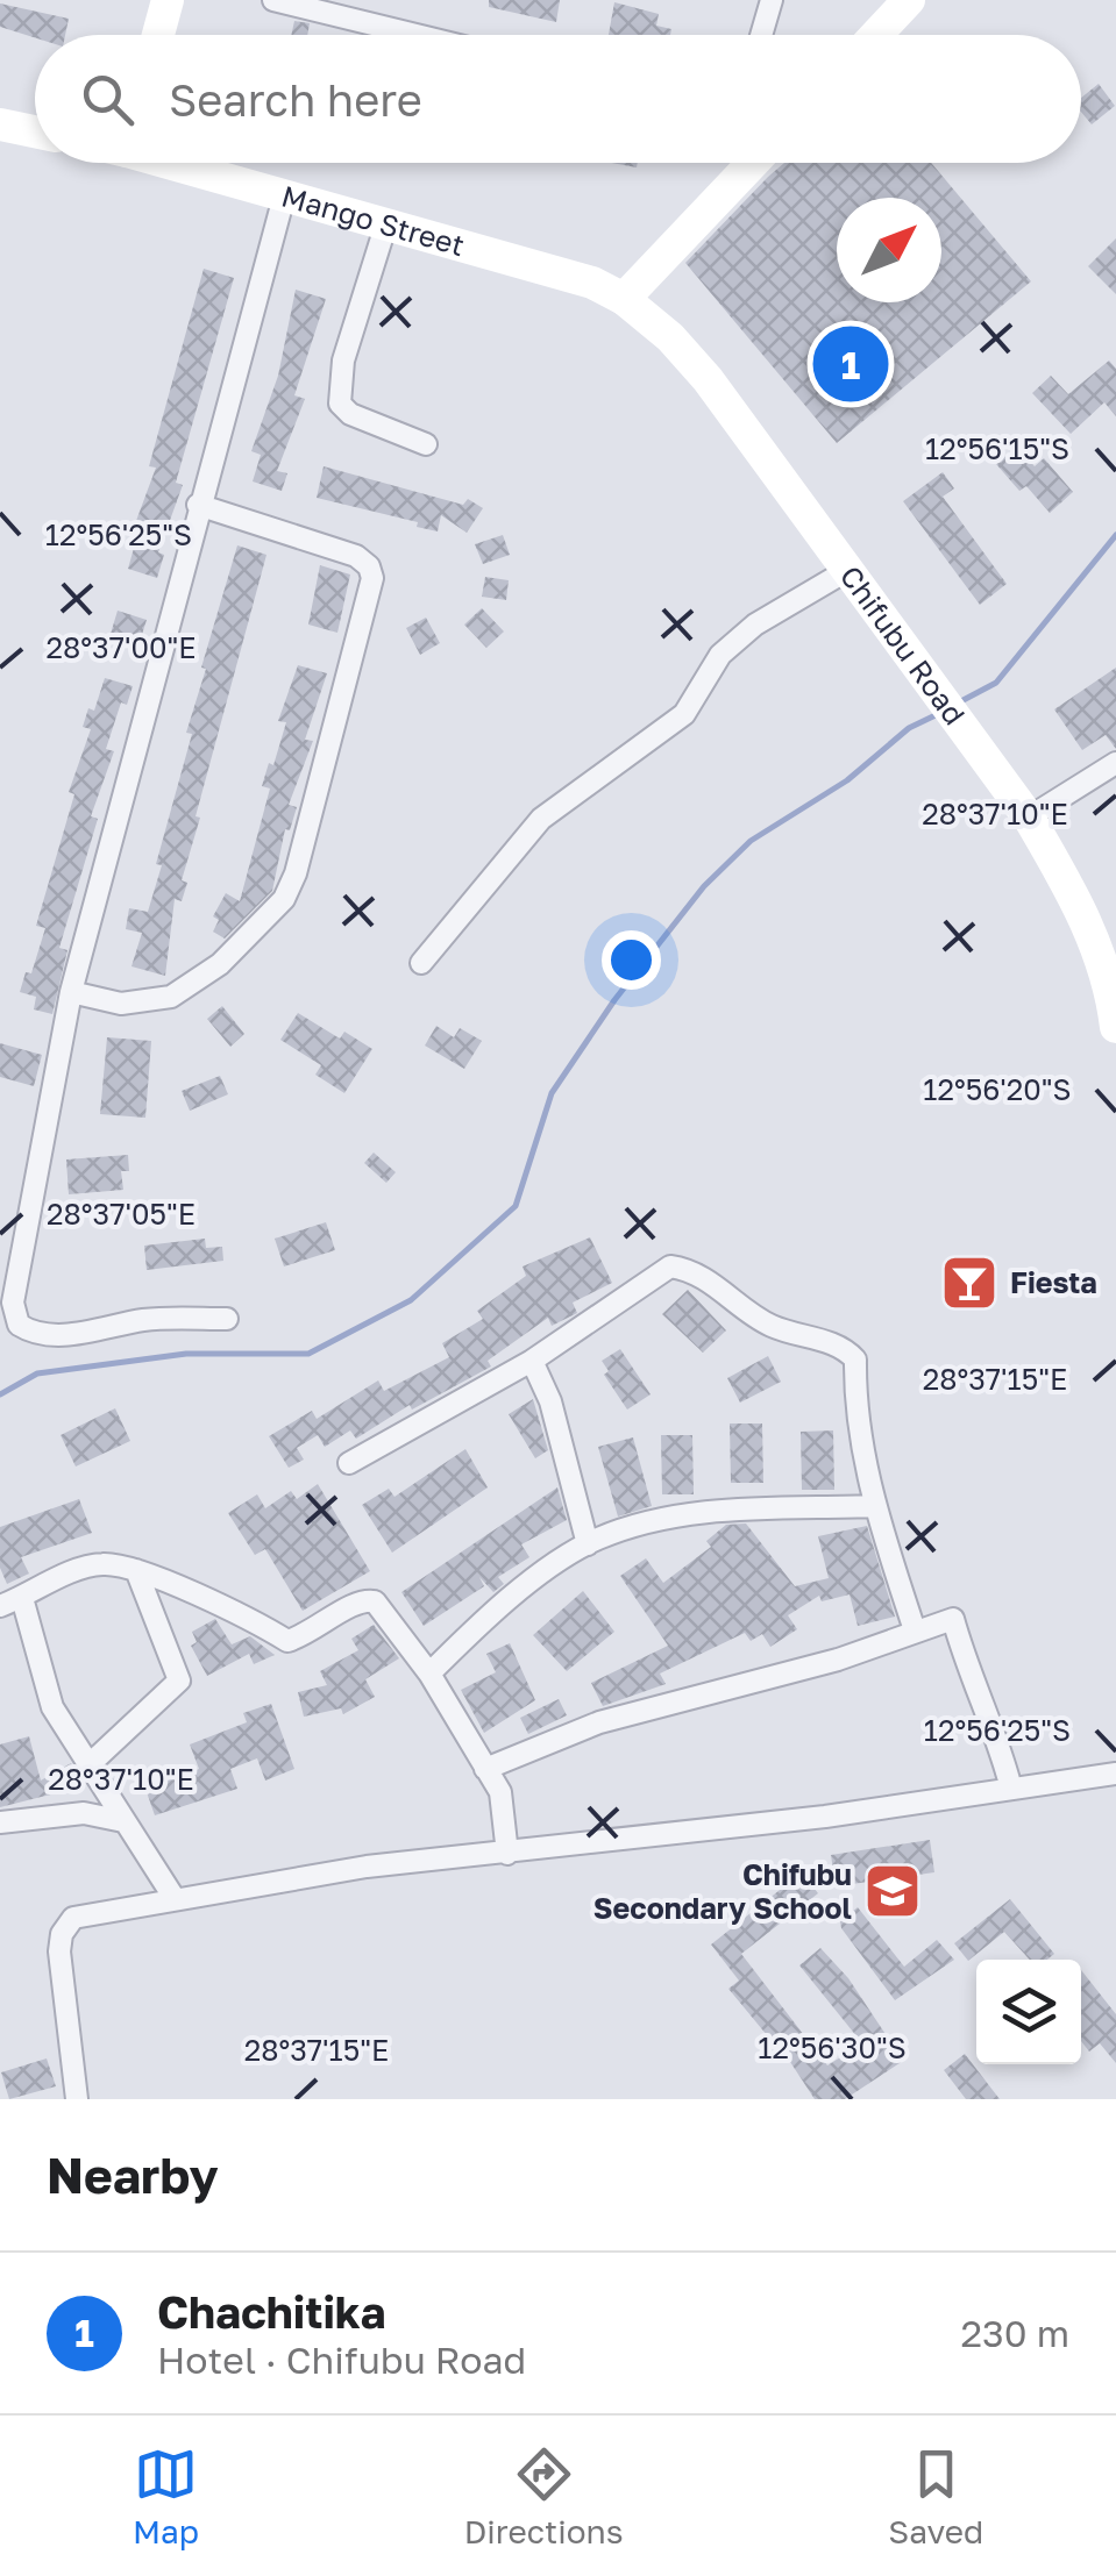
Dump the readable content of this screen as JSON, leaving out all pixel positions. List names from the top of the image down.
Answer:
{
  "streets": {
    "main road": ["Mango Street", "Chifubu Road"]
  },
  "crossings": [
    ["Mango Street", "Chifubu Road"]
  ],
  "places": {
    "bar": ["Fiesta"],
    "school or university": ["Chifubu Secondary School"]
  },
  "north": "top right",
  "page": {
    "search": "Search here",
    "pins": "1",
    "heading": "Nearby",
    "list": [
      {
        "mark": "1",
        "name": "Chachitika",
        "note": "Hotel · Chifubu Road",
        "value": "230 m"
      }
    ],
    "nav": ["Map", "Directions", "Saved"]
  },
  "coordinates": [
    "12°56'15\"S",
    "12°56'25\"S",
    "28°37'00\"E",
    "28°37'10\"E",
    "12°56'20\"S",
    "28°37'05\"E",
    "28°37'15\"E",
    "12°56'30\"S"
  ]
}
